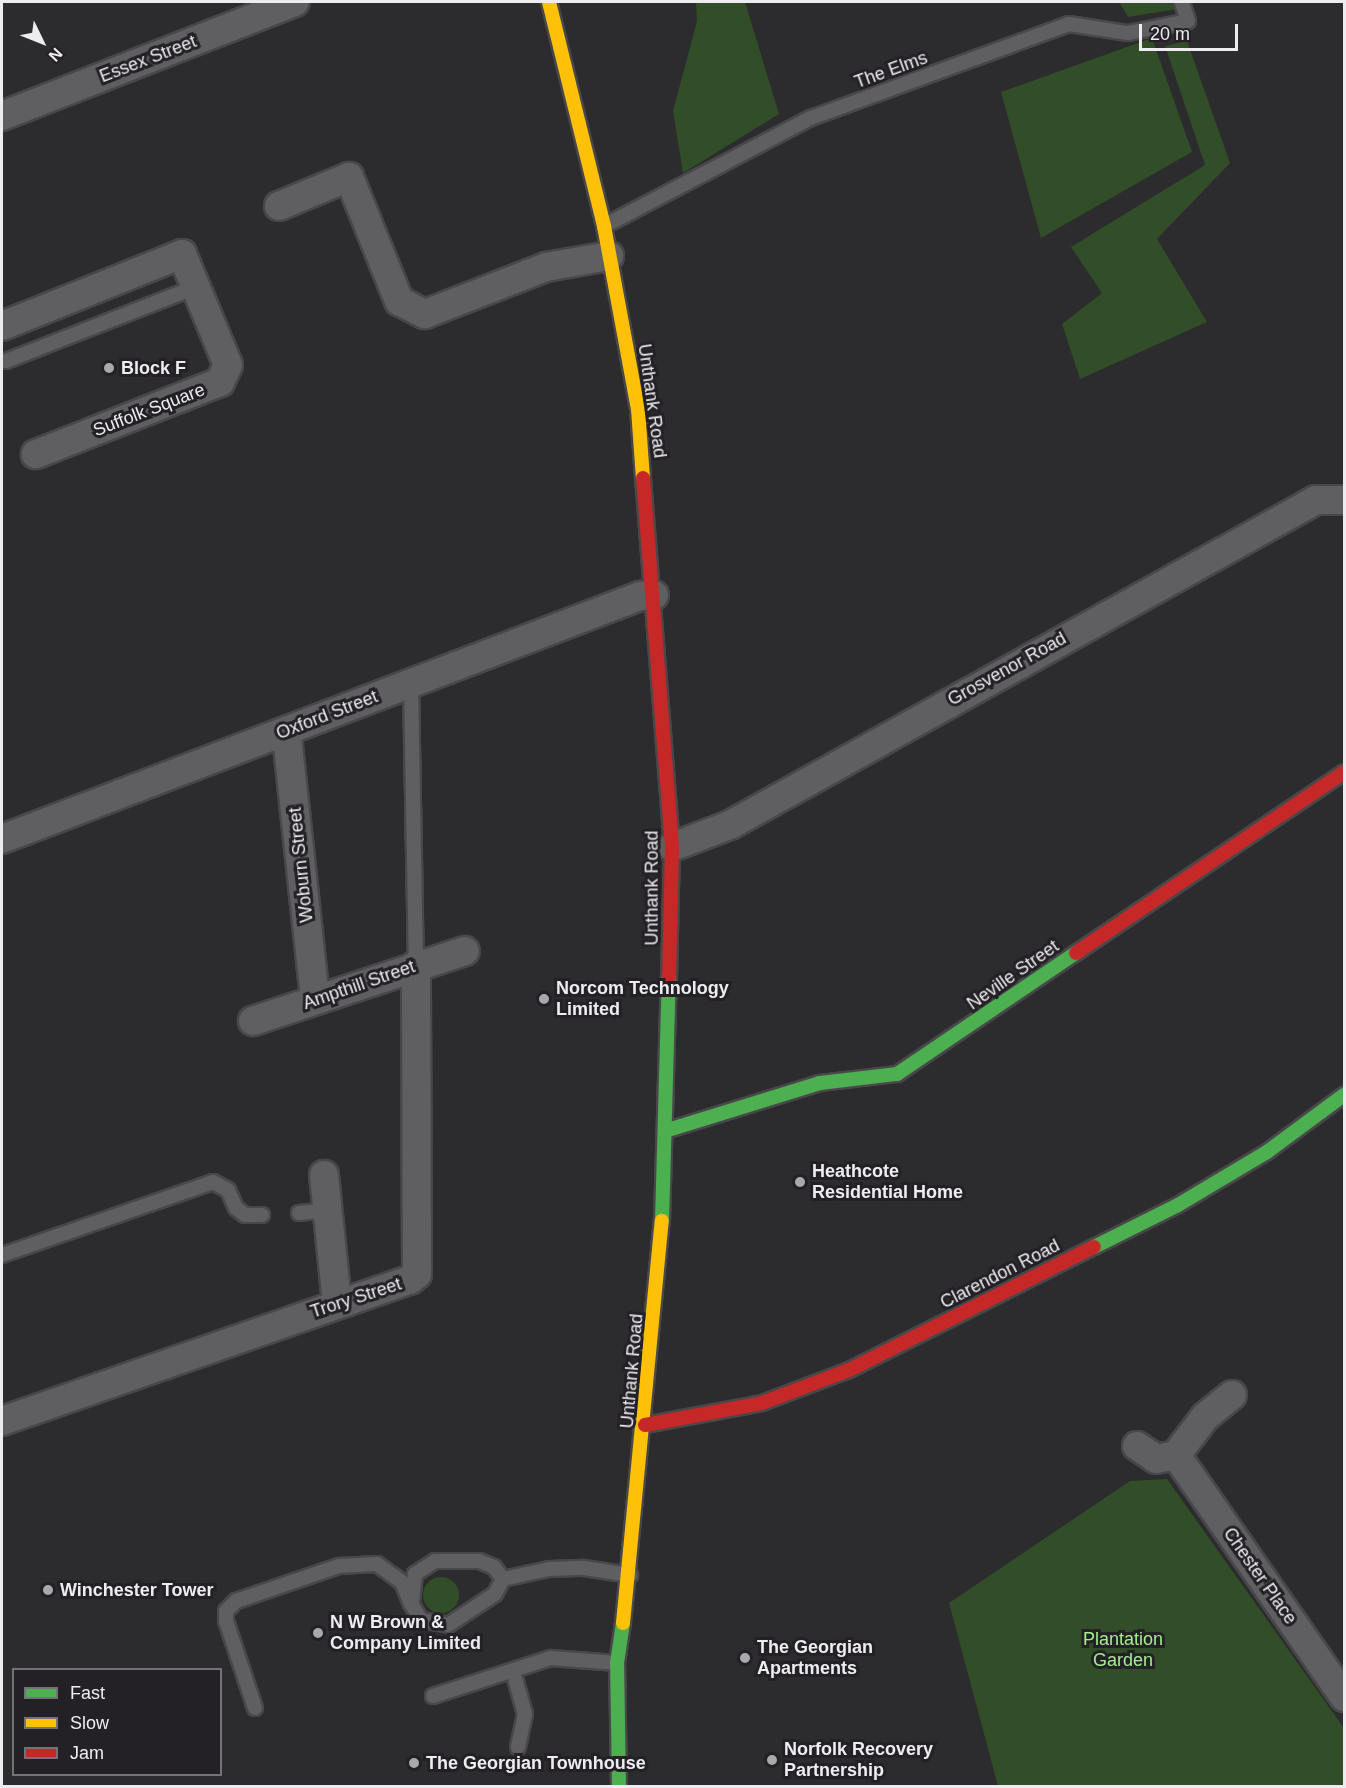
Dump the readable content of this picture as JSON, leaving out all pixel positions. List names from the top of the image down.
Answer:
{
  "streets": {
    "street": [
      "Essex Street",
      "Unthank Road",
      "Suffolk Square",
      "Grosvenor Road",
      "Oxford Street",
      "Woburn Street",
      "Neville Street",
      "Ampthill Street",
      "Clarendon Road",
      "Trory Street",
      "Chester Place"
    ],
    "lane": ["The Elms"]
  },
  "crossings": [
    ["The Elms", "Unthank Road"],
    ["Unthank Road", "Grosvenor Road"],
    ["Unthank Road", "Oxford Street"],
    ["Unthank Road", "Neville Street"],
    ["Unthank Road", "Clarendon Road"],
    ["Oxford Street", "Woburn Street"],
    ["Woburn Street", "Ampthill Street"],
    ["Ampthill Street", "Trory Street"]
  ],
  "parks": ["Plantation Garden"],
  "places": [
    "Block F",
    "Norcom Technology Limited",
    "Heathcote Residential Home",
    "Winchester Tower",
    "N W Brown & Company Limited",
    "The Georgian Apartments",
    "Norfolk Recovery Partnership",
    "The Georgian Townhouse"
  ],
  "legend": ["Fast", "Slow", "Jam"],
  "scale_bar": "20 m",
  "north": "bottom right"
}
